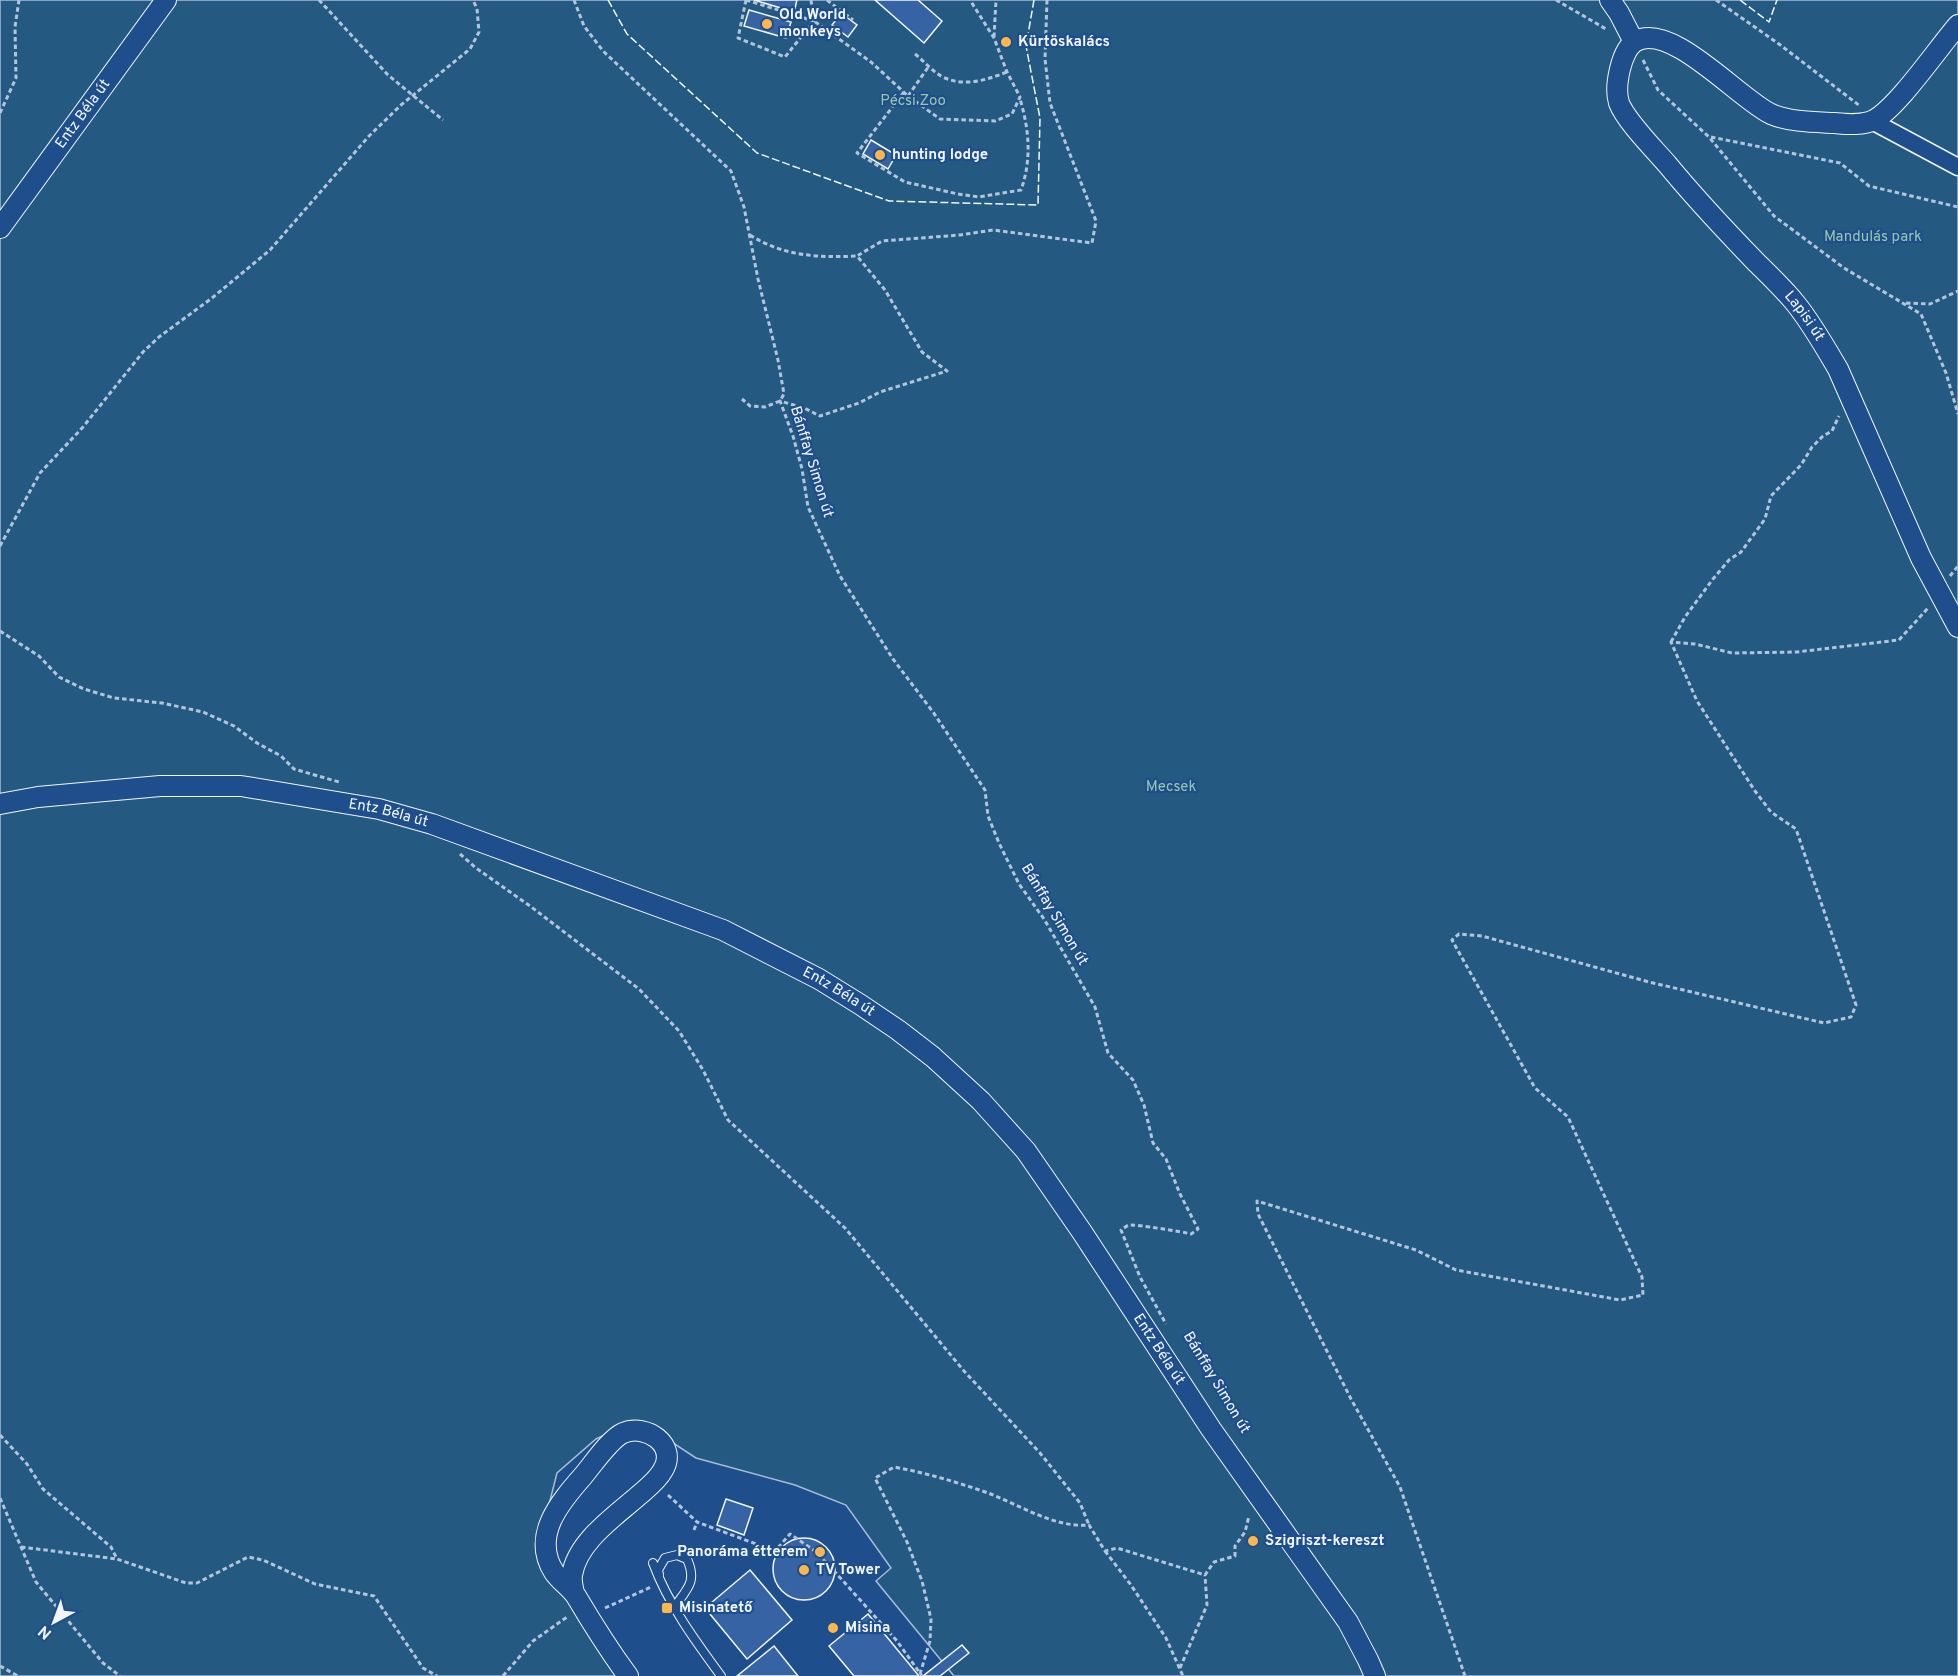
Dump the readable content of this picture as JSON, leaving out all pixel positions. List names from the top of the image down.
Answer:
{
  "streets": {
    "street": ["Entz Béla út", "Lapisi út"],
    "path": ["Bánffay Simon út"]
  },
  "parks": ["Pécsi Zoo", "Mandulás park", "Mecsek"],
  "places": {
    "other": [
      "Old World monkeys",
      "Kürtöskalács",
      "hunting lodge",
      "Szigriszt-kereszt",
      "Panoráma étterem",
      "TV Tower",
      "Misina"
    ],
    "transit": ["Misinatető"]
  },
  "north": "bottom left"
}
